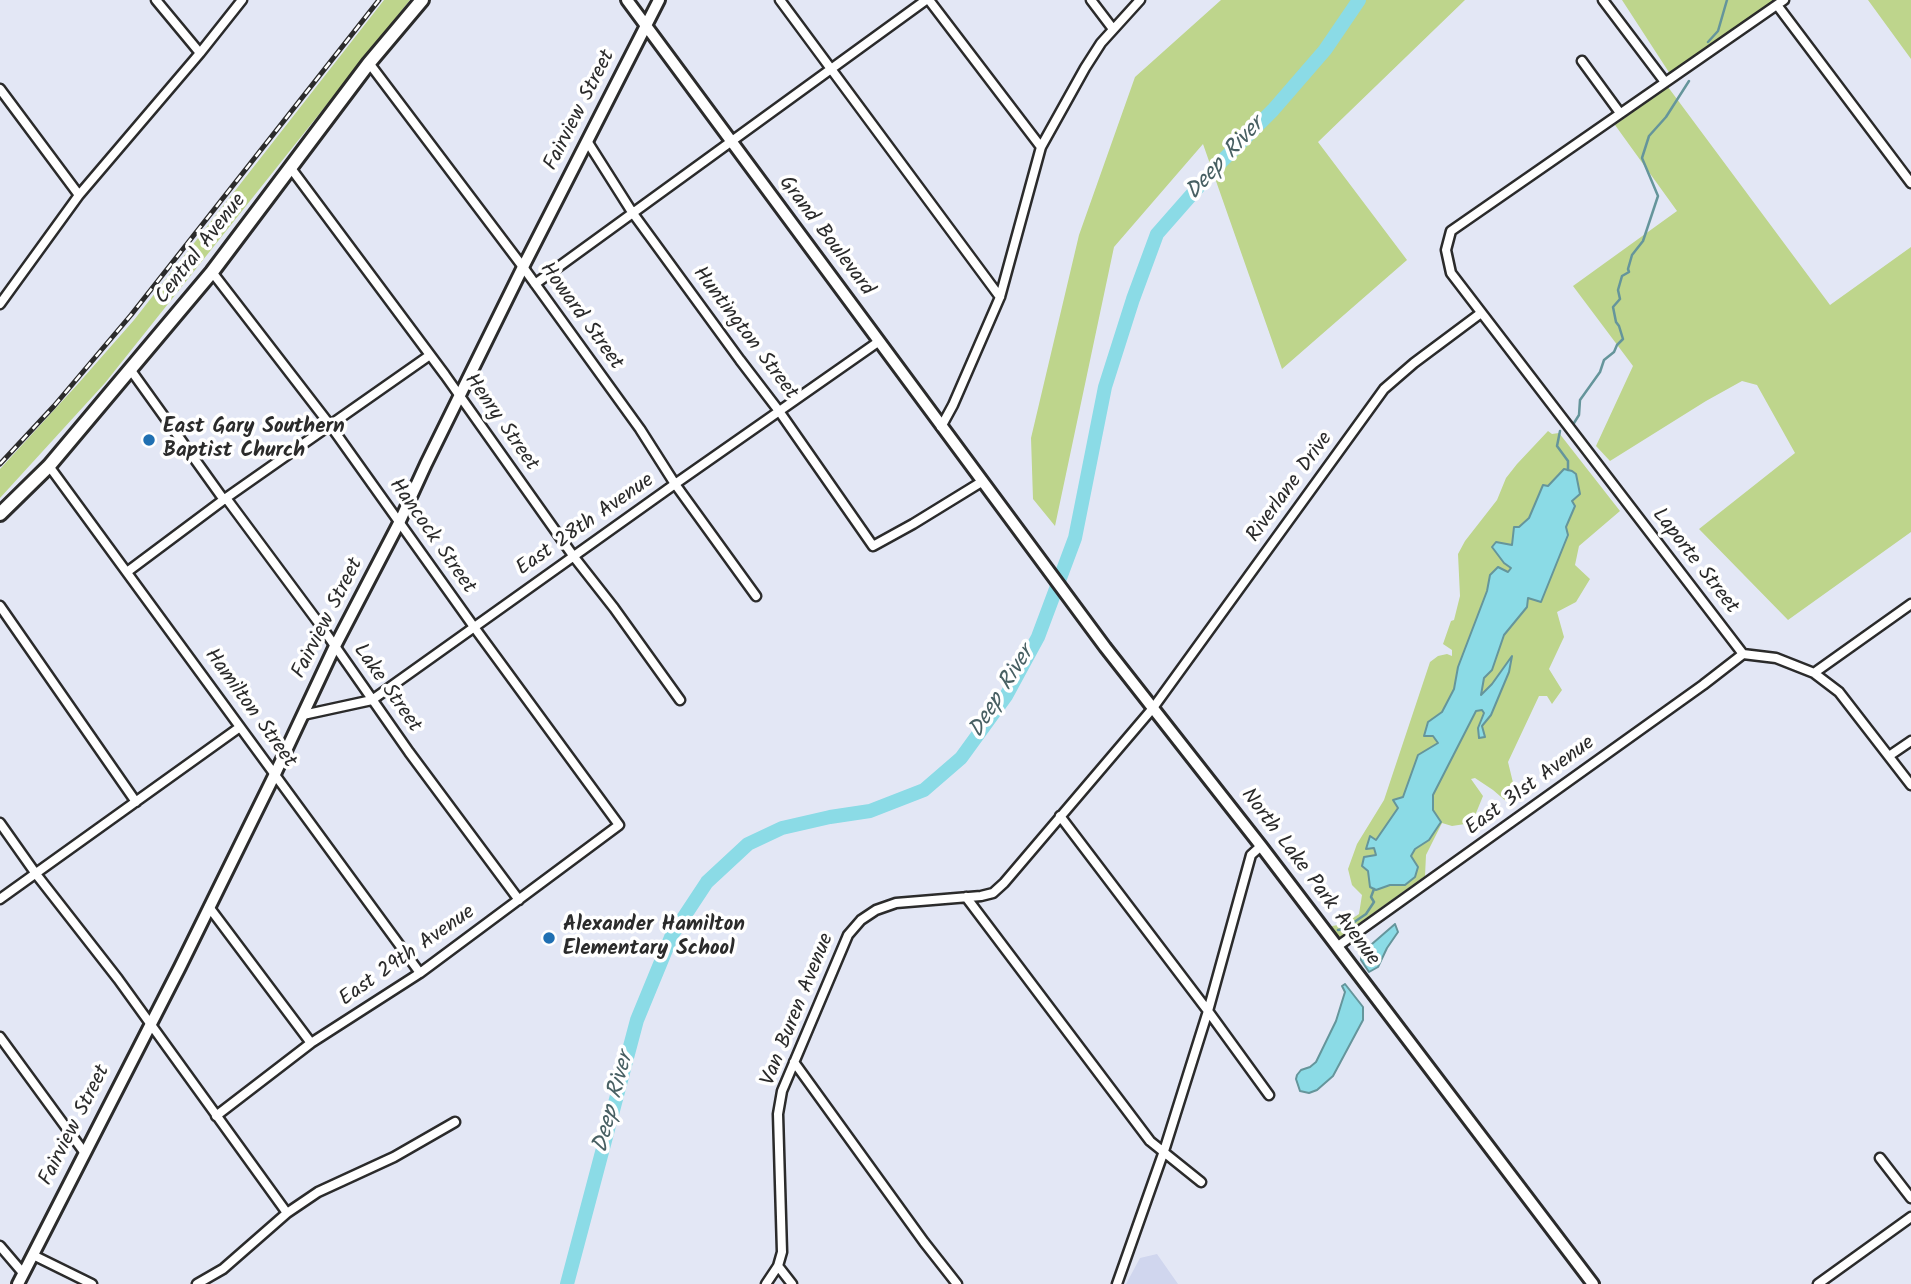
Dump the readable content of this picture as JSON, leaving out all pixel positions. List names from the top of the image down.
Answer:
{
  "streets": {
    "main road": ["Central Avenue"],
    "street": [
      "Fairview Street",
      "Grand Boulevard",
      "Howard Street",
      "Huntington Street",
      "Henry Street",
      "Riverlane Drive",
      "East 28th Avenue",
      "Hancock Street",
      "Laporte Street",
      "Lake Street",
      "Hamilton Street",
      "East 31st Avenue",
      "North Lake Park Avenue",
      "East 29th Avenue",
      "Van Buren Avenue"
    ]
  },
  "crossings": [
    ["Fairview Street", "Grand Boulevard"],
    ["Fairview Street", "Howard Street"],
    ["Fairview Street", "Huntington Street"],
    ["Fairview Street", "Henry Street"],
    ["Fairview Street", "East 28th Avenue"],
    ["Fairview Street", "Hancock Street"],
    ["Fairview Street", "Lake Street"],
    ["Fairview Street", "Hamilton Street"],
    ["Grand Boulevard", "Huntington Street"],
    ["Grand Boulevard", "East 28th Avenue"],
    ["Grand Boulevard", "North Lake Park Avenue"],
    ["Central Avenue", "Howard Street"],
    ["Central Avenue", "Henry Street"],
    ["Central Avenue", "Hancock Street"],
    ["Central Avenue", "Lake Street"],
    ["Central Avenue", "Hamilton Street"],
    ["Howard Street", "East 28th Avenue"],
    ["Huntington Street", "East 28th Avenue"],
    ["Henry Street", "East 28th Avenue"],
    ["Riverlane Drive", "Laporte Street"],
    ["Riverlane Drive", "North Lake Park Avenue"],
    ["Riverlane Drive", "Van Buren Avenue"],
    ["East 28th Avenue", "Hancock Street"],
    ["East 28th Avenue", "Lake Street"],
    ["Hancock Street", "East 29th Avenue"],
    ["Laporte Street", "East 31st Avenue"],
    ["Lake Street", "East 29th Avenue"],
    ["Hamilton Street", "East 29th Avenue"],
    ["East 31st Avenue", "North Lake Park Avenue"],
    ["North Lake Park Avenue", "Van Buren Avenue"]
  ],
  "water": ["Deep River"],
  "places": ["East Gary Southern Baptist Church", "Alexander Hamilton Elementary School"]
}
